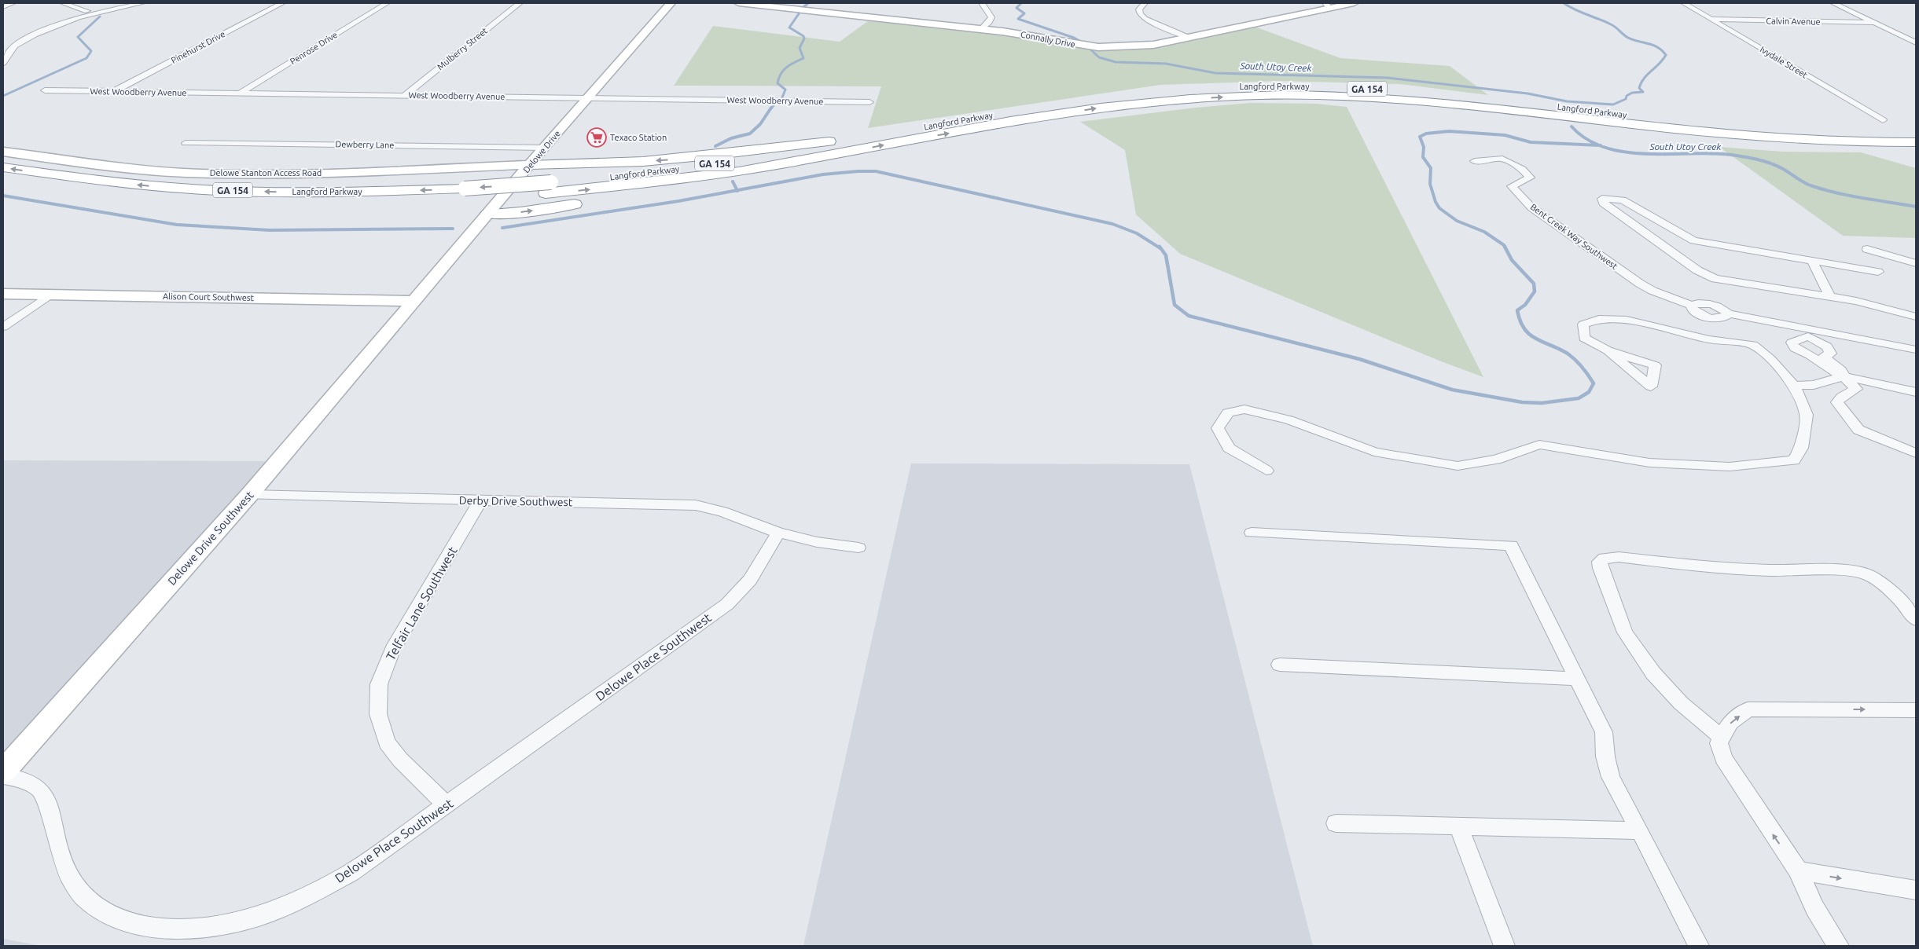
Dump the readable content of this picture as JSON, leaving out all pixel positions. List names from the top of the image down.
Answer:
{
  "streets": {
    "highway": ["Langford Parkway", "GA 154"],
    "street": [
      "Calvin Avenue",
      "Connally Drive",
      "Pinehurst Drive",
      "Penrose Drive",
      "Mulberry Street",
      "Ivydale Street",
      "West Woodberry Avenue",
      "Dewberry Lane",
      "Delowe Drive",
      "Delowe Stanton Access Road",
      "Bent Creek Way Southwest",
      "Alison Court Southwest",
      "Derby Drive Southwest",
      "Delowe Drive Southwest",
      "Telfair Lane Southwest",
      "Delowe Place Southwest"
    ]
  },
  "crossings": [
    ["Calvin Avenue", "Ivydale Street"],
    ["Pinehurst Drive", "West Woodberry Avenue"],
    ["Penrose Drive", "West Woodberry Avenue"],
    ["Mulberry Street", "West Woodberry Avenue"],
    ["West Woodberry Avenue", "Delowe Drive"],
    ["Dewberry Lane", "Delowe Drive"],
    ["Delowe Drive", "Delowe Stanton Access Road"],
    ["Delowe Drive", "Alison Court Southwest"],
    ["Delowe Drive", "Delowe Drive Southwest"],
    ["Alison Court Southwest", "Delowe Drive Southwest"],
    ["Derby Drive Southwest", "Delowe Drive Southwest"],
    ["Derby Drive Southwest", "Telfair Lane Southwest"],
    ["Derby Drive Southwest", "Delowe Place Southwest"],
    ["Telfair Lane Southwest", "Delowe Place Southwest"]
  ],
  "water": ["South Utoy Creek"],
  "places": {
    "supermarket": ["Texaco Station"]
  }
}
